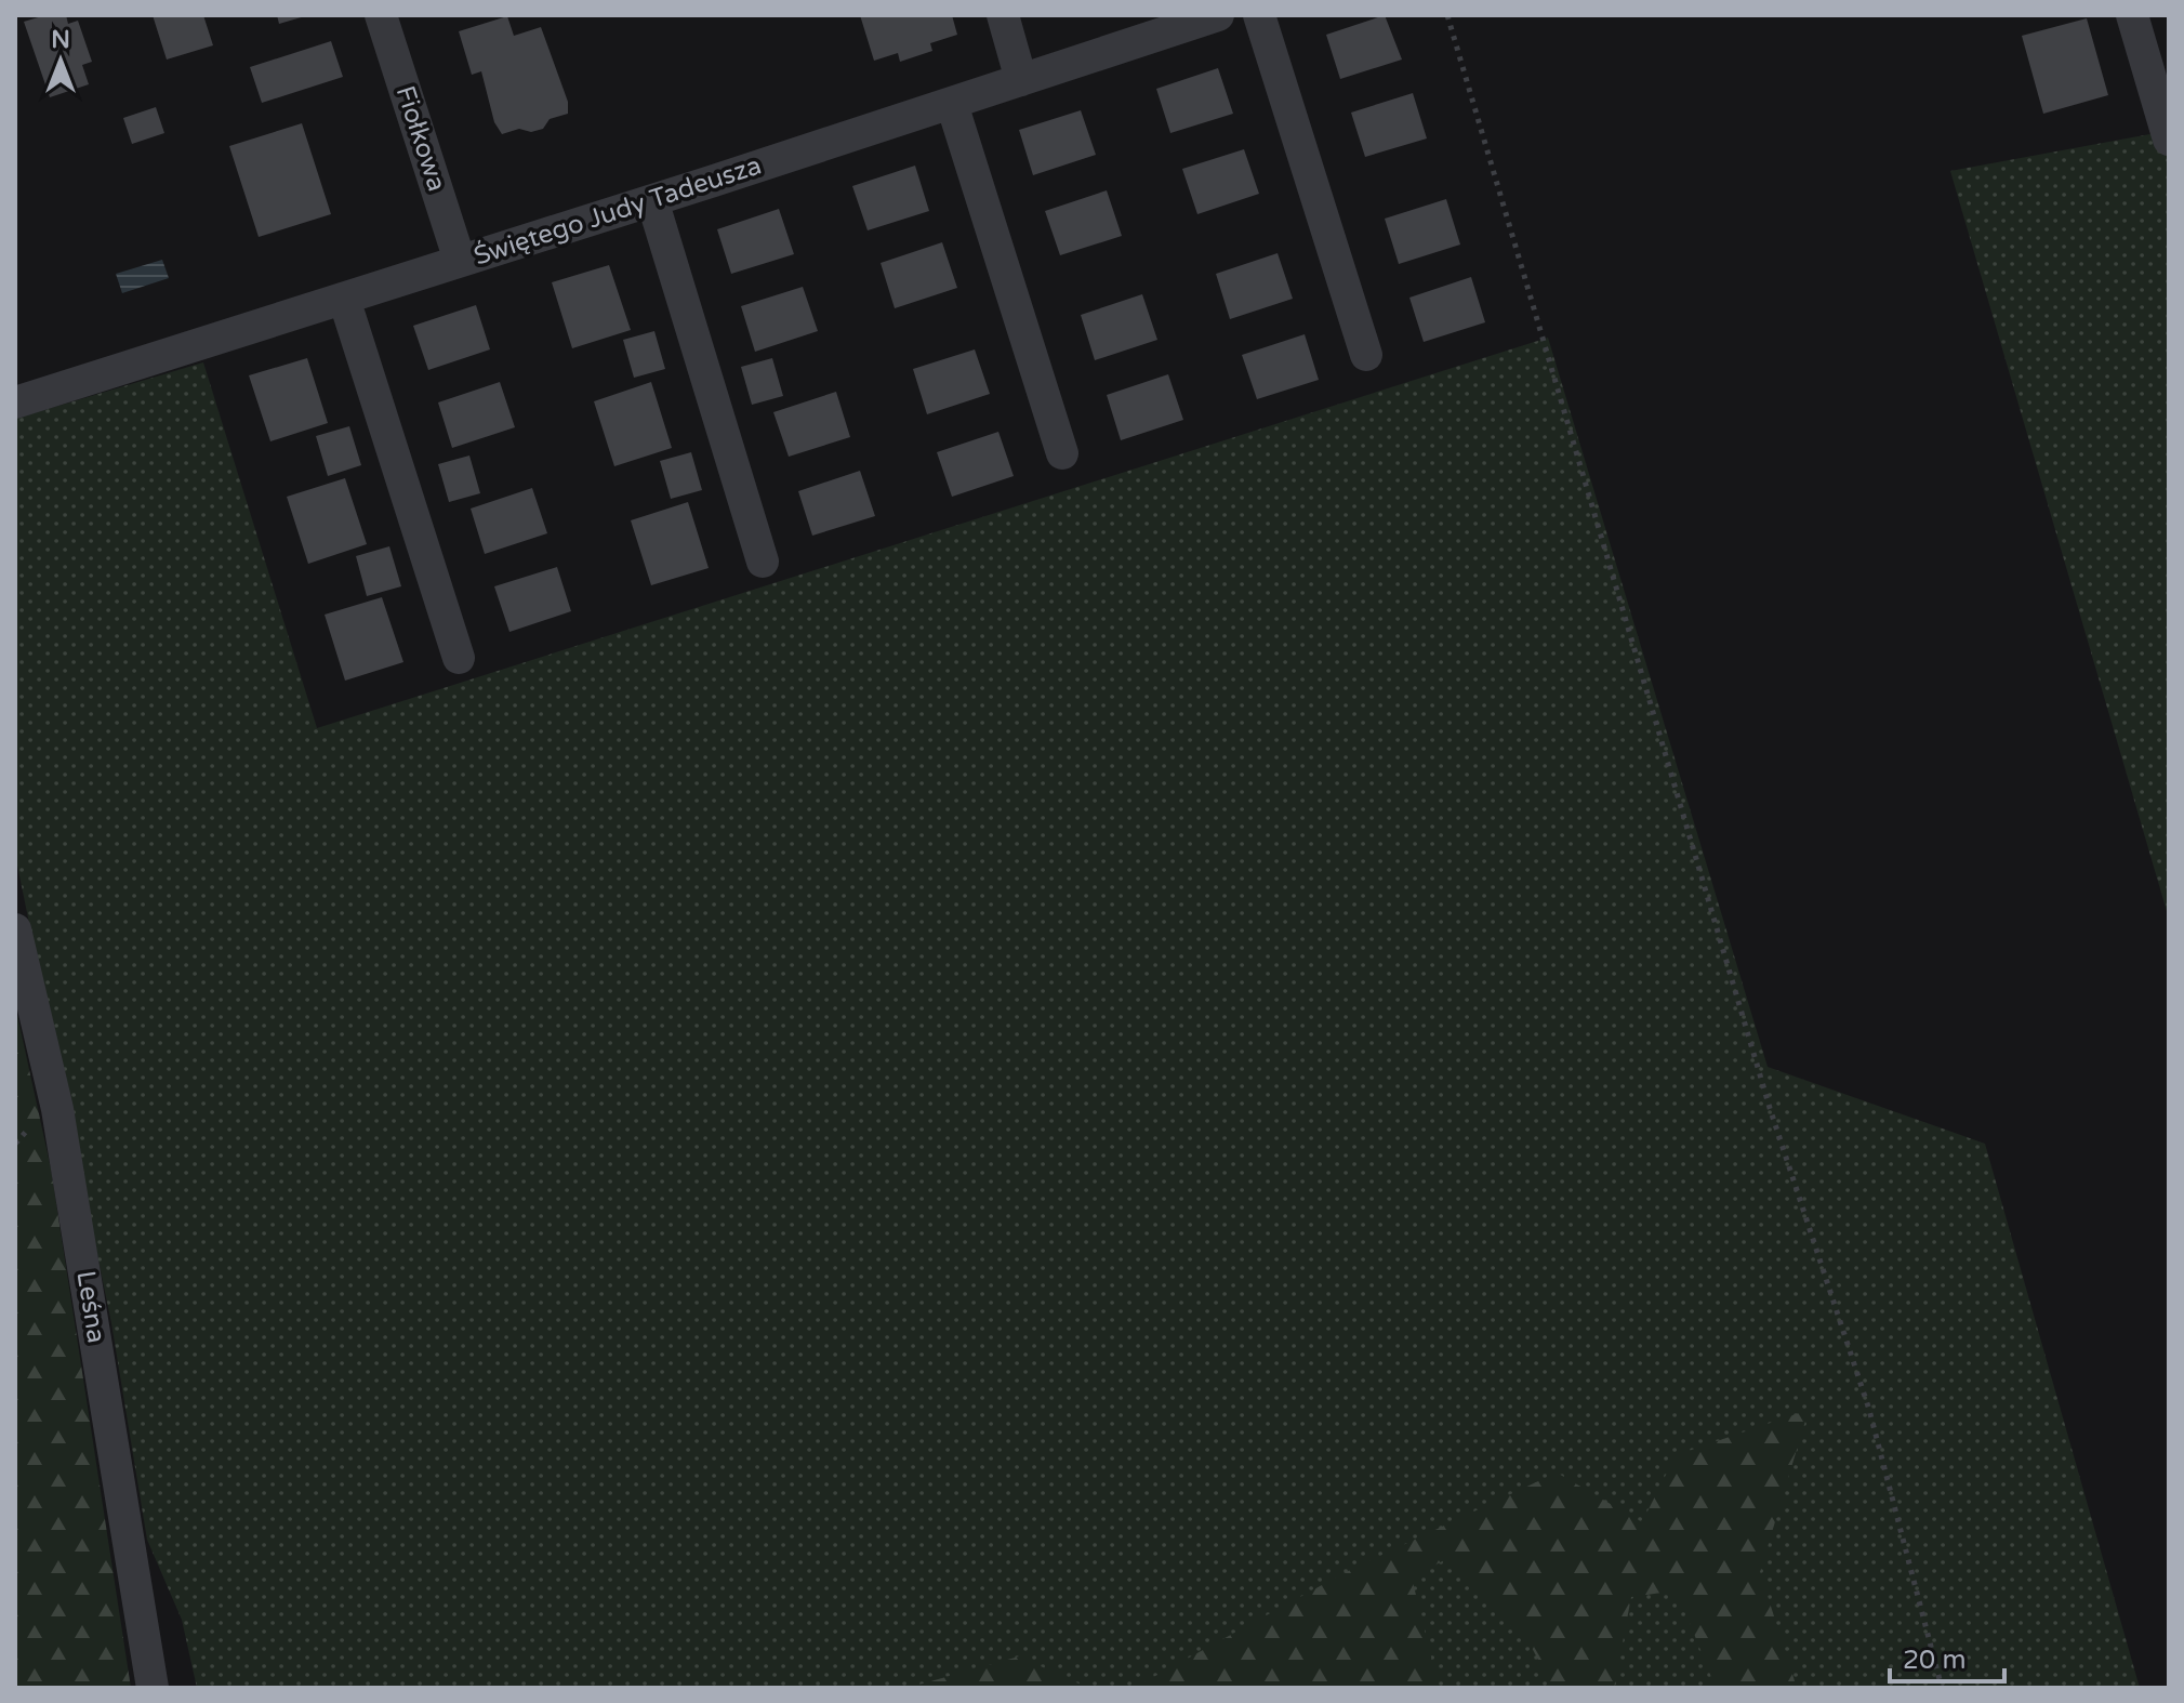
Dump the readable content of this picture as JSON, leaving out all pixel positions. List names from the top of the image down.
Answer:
{
  "streets": {
    "street": ["Fiołkowa", "Świętego Judy Tadeusza", "Leśna"]
  },
  "crossings": [
    ["Fiołkowa", "Świętego Judy Tadeusza"]
  ],
  "scale_bar": "20 m",
  "north": "top"
}
